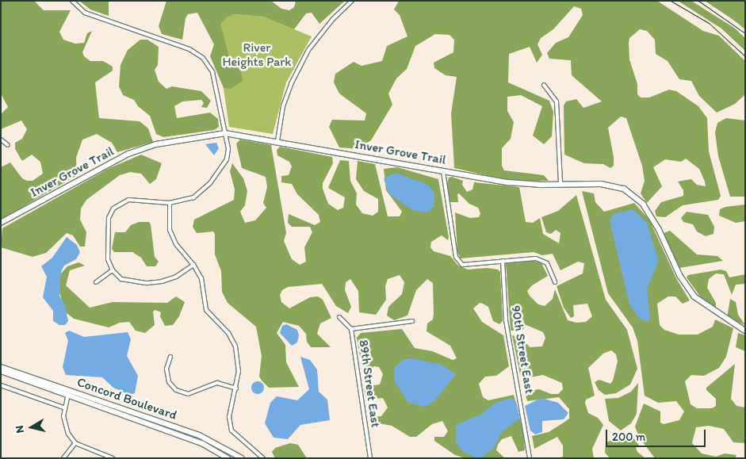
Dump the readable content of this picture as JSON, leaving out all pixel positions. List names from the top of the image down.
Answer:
{
  "streets": {
    "main road": ["Concord Boulevard"],
    "street": ["Inver Grove Trail", "90th Street East", "89th Street East"]
  },
  "parks": ["River Heights Park"],
  "scale_bar": "200 m",
  "north": "left"
}
